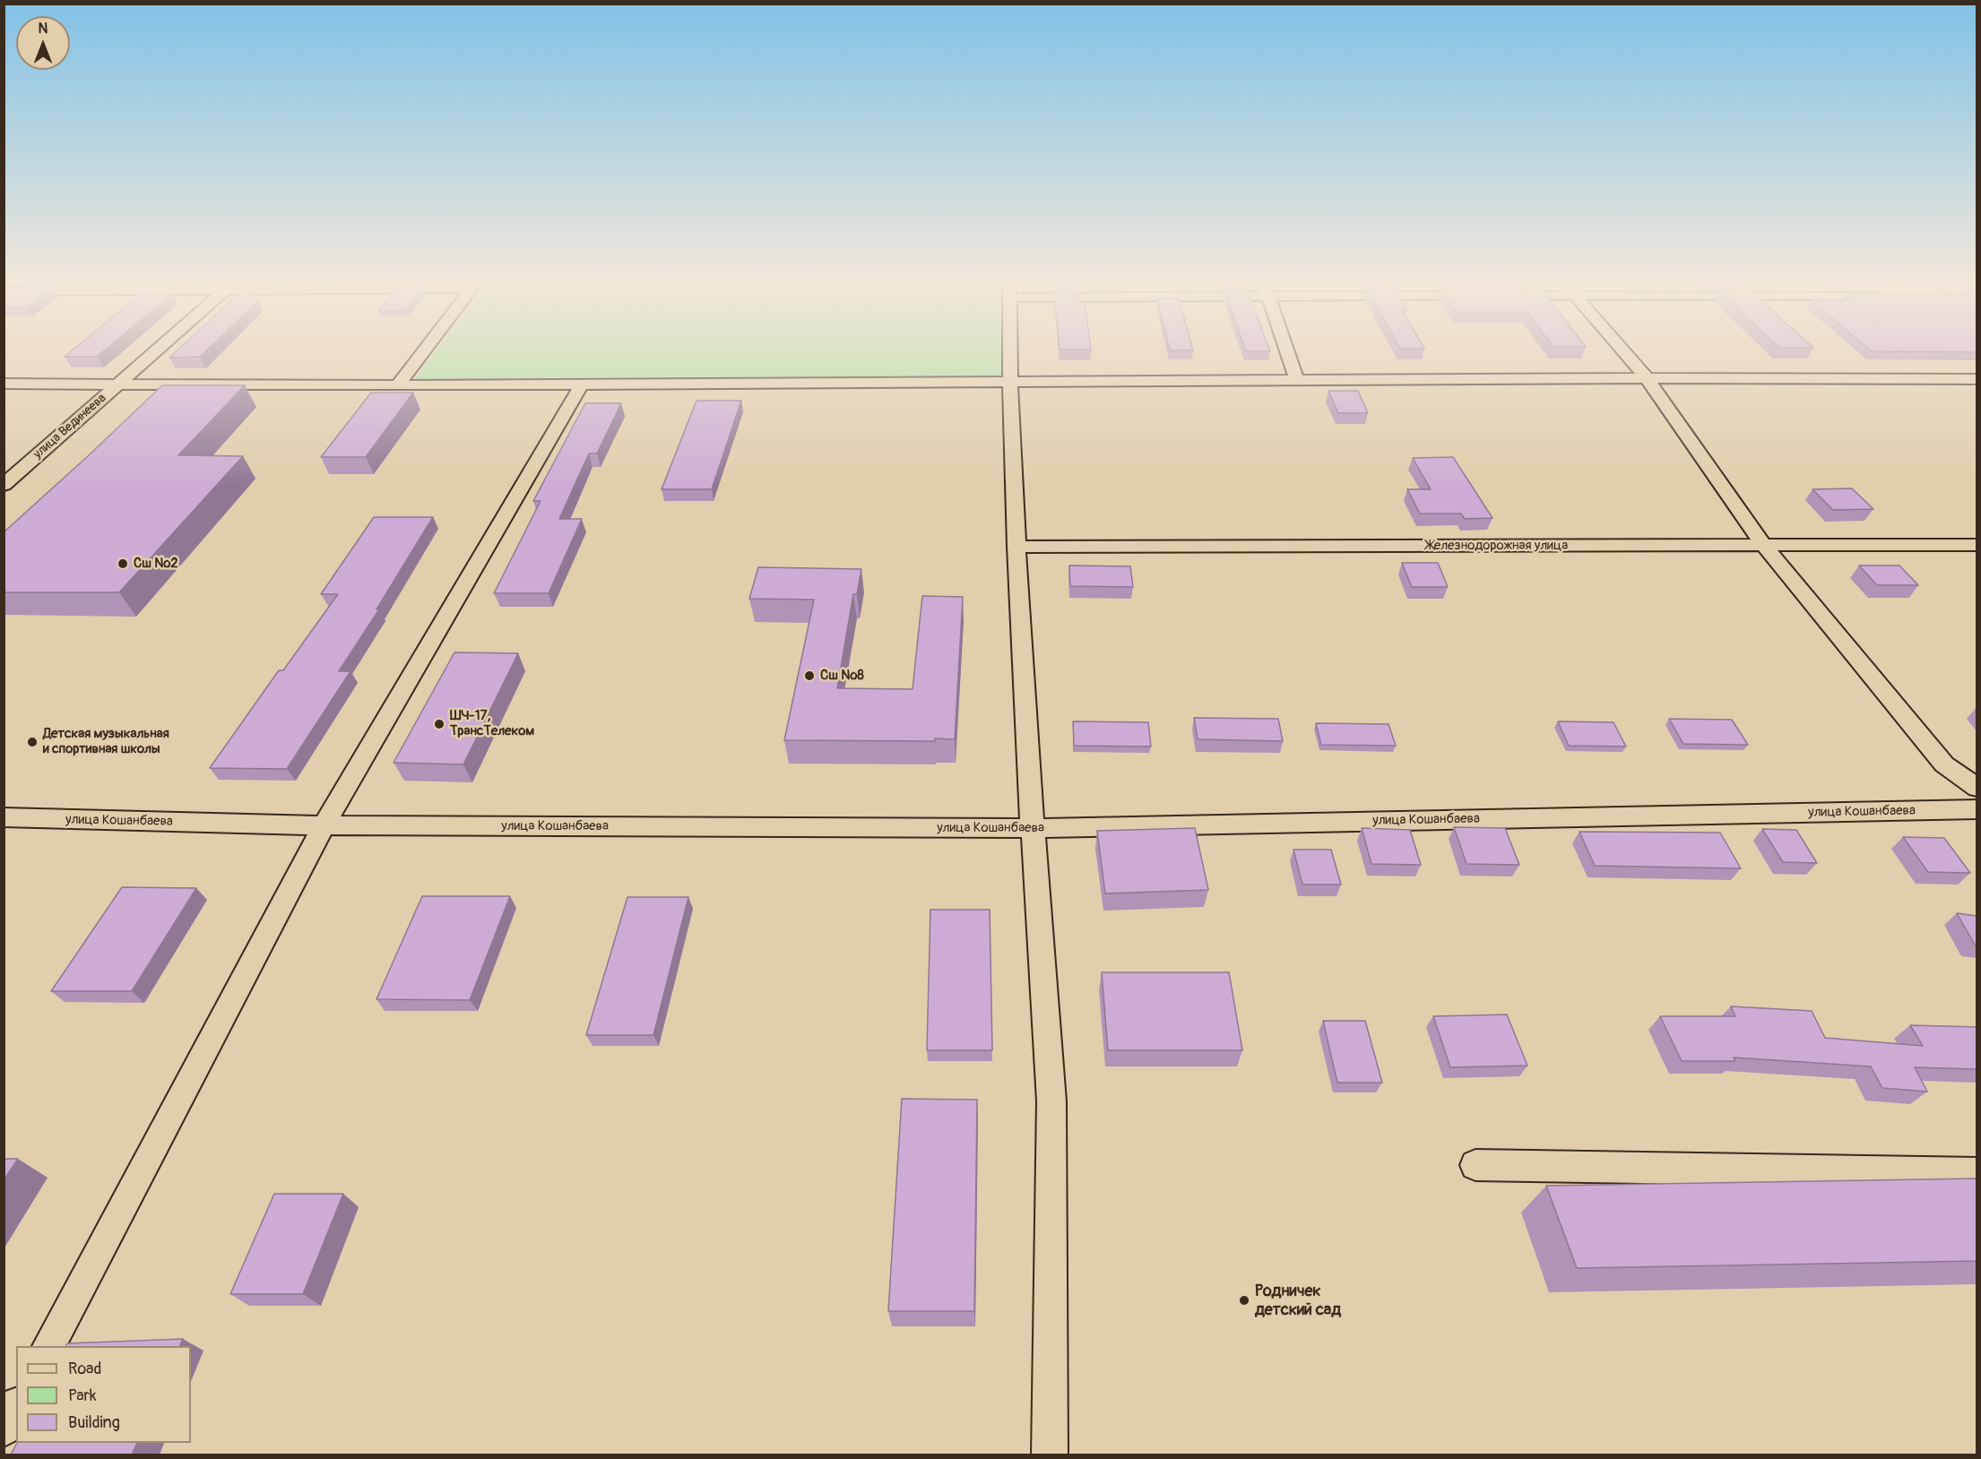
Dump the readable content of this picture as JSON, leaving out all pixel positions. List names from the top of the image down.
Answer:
{
  "streets": {
    "street": ["улица Вединеева", "Железнодорожная улица", "улица Кошанбаева"]
  },
  "places": [
    "Сш №2",
    "Сш №8",
    "ШЧ-17, ТрансТелеком",
    "Детская музыкальная и спортивная школы",
    "Родничек детский сад"
  ],
  "legend": ["Road", "Park", "Building"],
  "north": "top"
}
